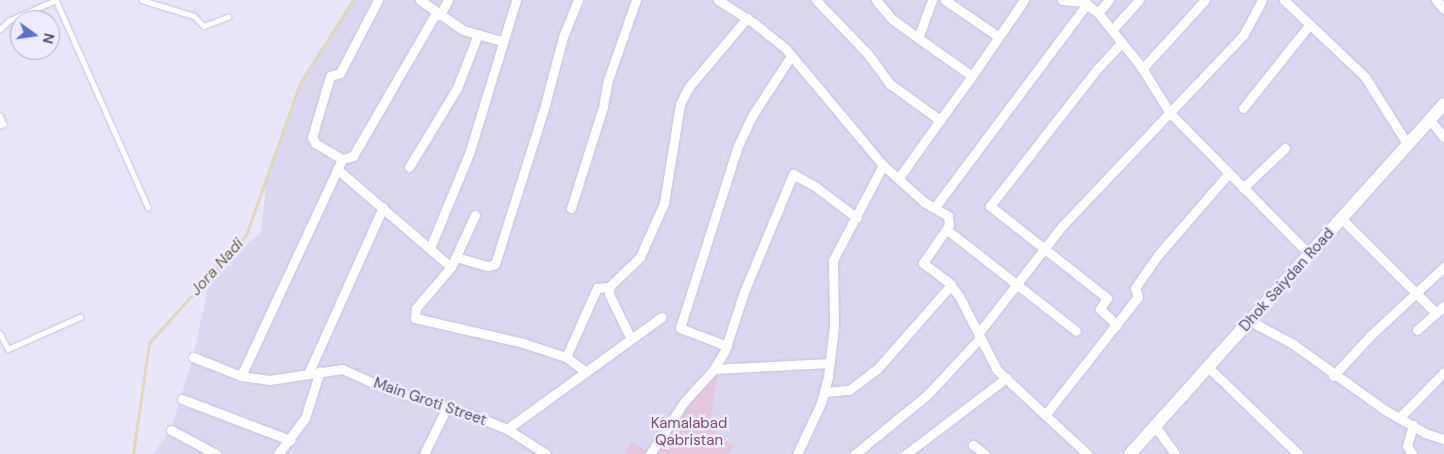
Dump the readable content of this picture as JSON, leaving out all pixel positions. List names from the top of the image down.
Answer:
{
  "streets": {
    "main road": ["Dhok Saiydan Road"],
    "street": ["Main Groti Street"]
  },
  "water": ["Jora Nadi"],
  "parks": ["Kamalabad Qabristan"],
  "north": "right"
}
